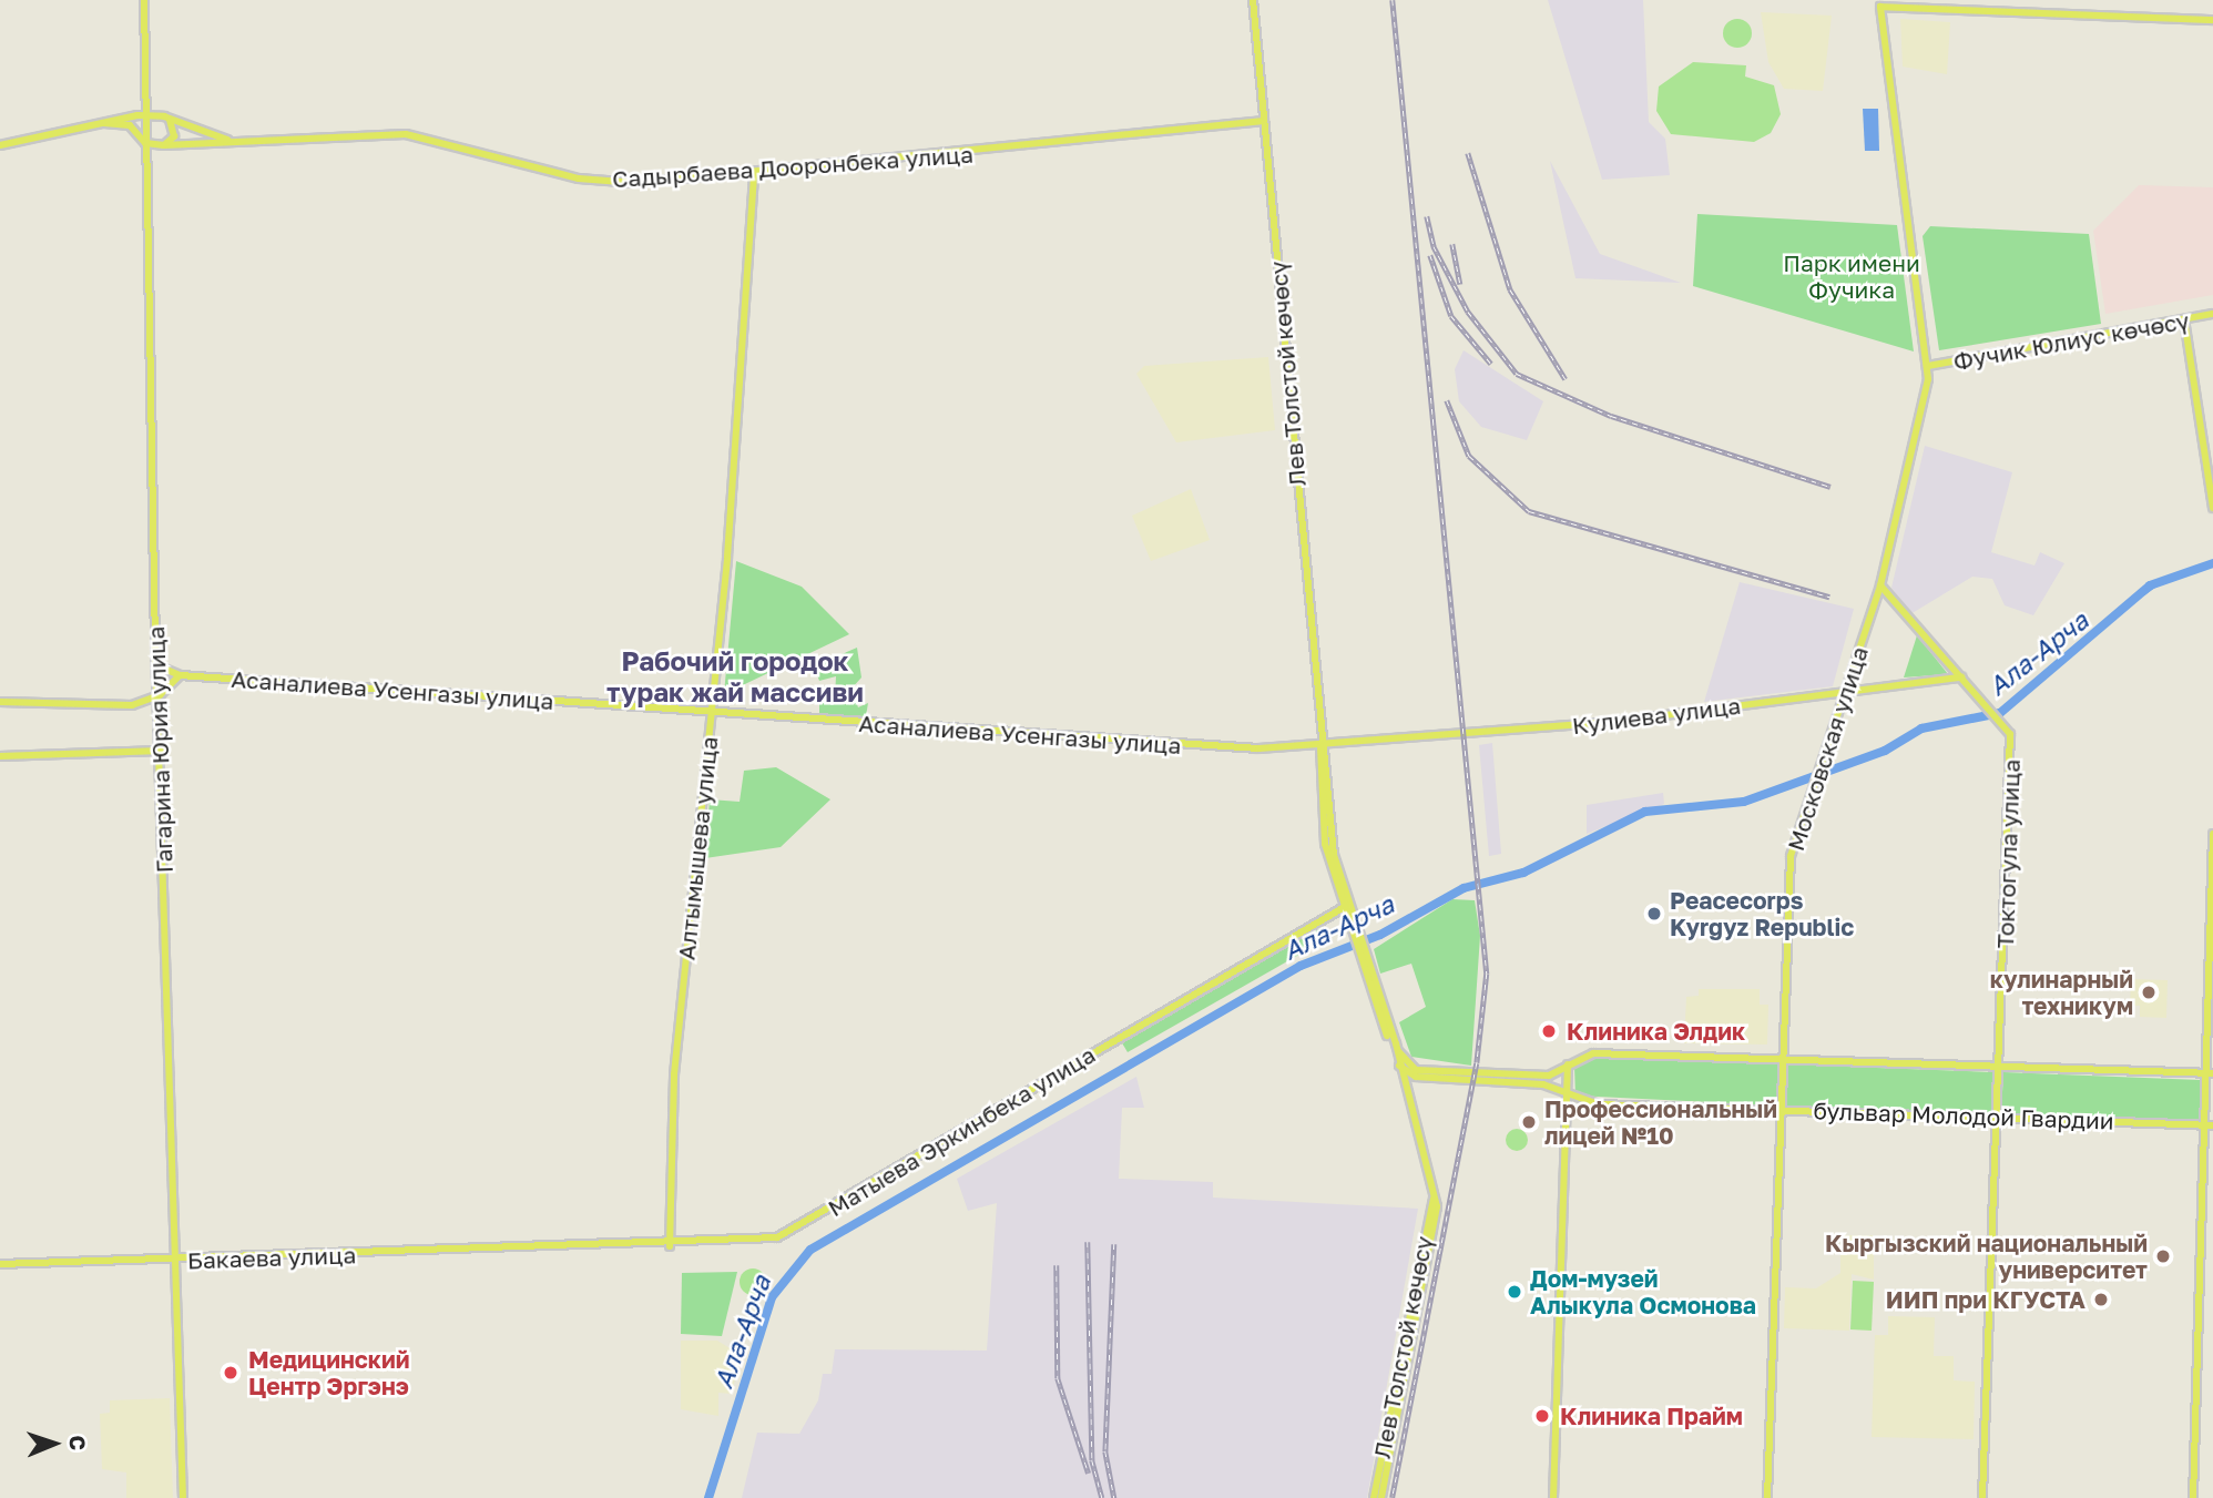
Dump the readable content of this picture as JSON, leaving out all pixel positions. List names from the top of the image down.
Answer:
{
  "streets": {
    "main road": [
      "Садырбаева Дооронбека улица",
      "Фучик Юлиус көчөсү",
      "Лев Толстой көчөсү",
      "Асаналиева Усенгазы улица",
      "Кулиева улица",
      "Московская улица",
      "Гагарина Юрия улица",
      "Алтымышева улица",
      "Токтогула улица",
      "бульвар Молодой Гвардии",
      "Матыева Эркинбека улица",
      "Бакаева улица"
    ]
  },
  "crossings": [
    ["Садырбаева Дооронбека улица", "Лев Толстой көчөсү"],
    ["Садырбаева Дооронбека улица", "Гагарина Юрия улица"],
    ["Садырбаева Дооронбека улица", "Алтымышева улица"],
    ["Фучик Юлиус көчөсү", "Московская улица"],
    ["Лев Толстой көчөсү", "Асаналиева Усенгазы улица"],
    ["Лев Толстой көчөсү", "Матыева Эркинбека улица"],
    ["Асаналиева Усенгазы улица", "Кулиева улица"],
    ["Асаналиева Усенгазы улица", "Гагарина Юрия улица"],
    ["Асаналиева Усенгазы улица", "Алтымышева улица"],
    ["Кулиева улица", "Московская улица"],
    ["Кулиева улица", "Токтогула улица"],
    ["Московская улица", "Токтогула улица"],
    ["Московская улица", "бульвар Молодой Гвардии"],
    ["Гагарина Юрия улица", "Бакаева улица"],
    ["Алтымышева улица", "Матыева Эркинбека улица"],
    ["Токтогула улица", "бульвар Молодой Гвардии"],
    ["Матыева Эркинбека улица", "Бакаева улица"]
  ],
  "districts": ["Рабочий городок турак жай массиви"],
  "water": ["Ала-Арча"],
  "parks": ["Парк имени Фучика"],
  "places": [
    "Peacecorps Kyrgyz Republic",
    "кулинарный техникум",
    "Клиника Элдик",
    "Профессиональный лицей №10",
    "Кыргызский национальный университет",
    "Дом-музей Алыкула Осмонова",
    "ИИП при КГУСТА",
    "Медицинский Центр Эргэнэ",
    "Клиника Прайм"
  ],
  "north": "right"
}
